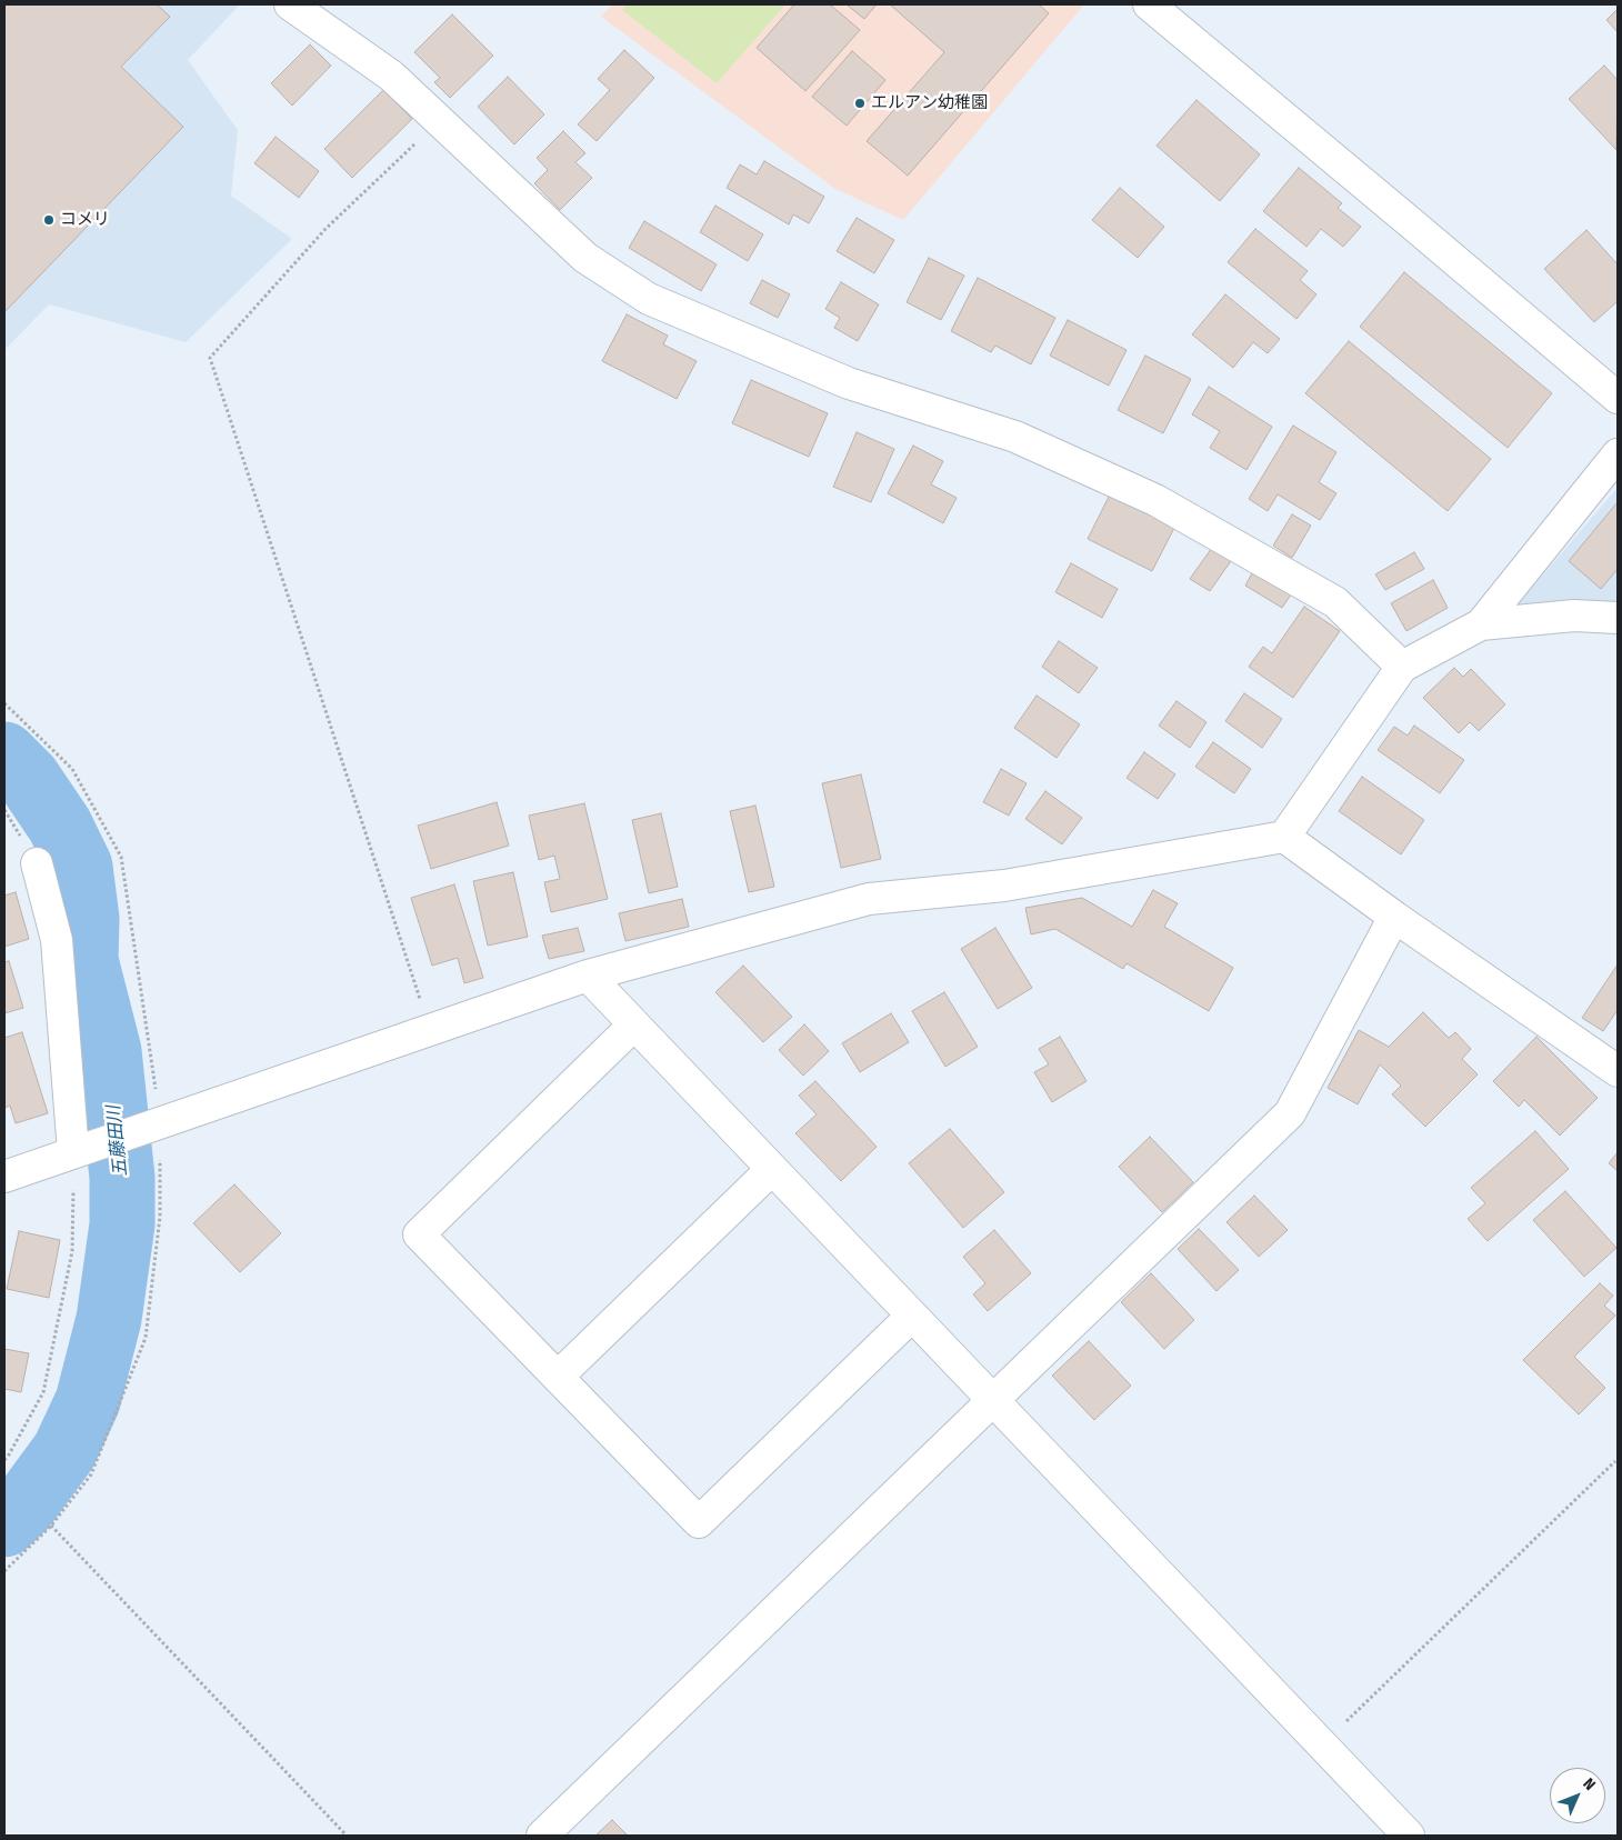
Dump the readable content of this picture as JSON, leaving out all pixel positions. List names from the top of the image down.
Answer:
{
  "water": ["五藤田川"],
  "places": ["エルアン幼稚園", "コメリ"],
  "north": "top right"
}
